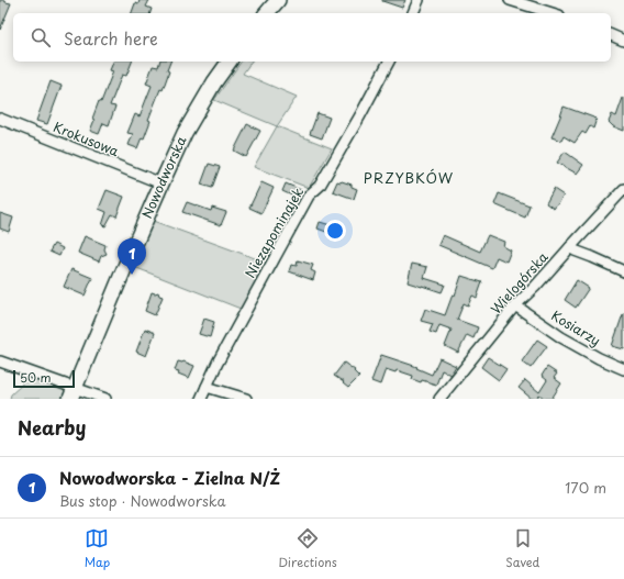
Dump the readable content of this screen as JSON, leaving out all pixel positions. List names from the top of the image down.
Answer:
{
  "streets": {
    "street": [
      "Krokusowa",
      "Nowodworska",
      "Niezapominajek",
      "Wielogórska",
      "Kosiarzy"
    ]
  },
  "crossings": [
    ["Krokusowa", "Nowodworska"],
    ["Wielogórska", "Kosiarzy"]
  ],
  "districts": ["PRZYBKÓW"],
  "scale_bar": "50 m",
  "page": {
    "search": "Search here",
    "pins": "1",
    "scale": "50 m",
    "heading": "Nearby",
    "list": [
      {
        "mark": "1",
        "name": "Nowodworska - Zielna N/Ż",
        "note": "Bus stop · Nowodworska",
        "value": "170 m"
      }
    ],
    "nav": ["Map", "Directions", "Saved"]
  }
}
